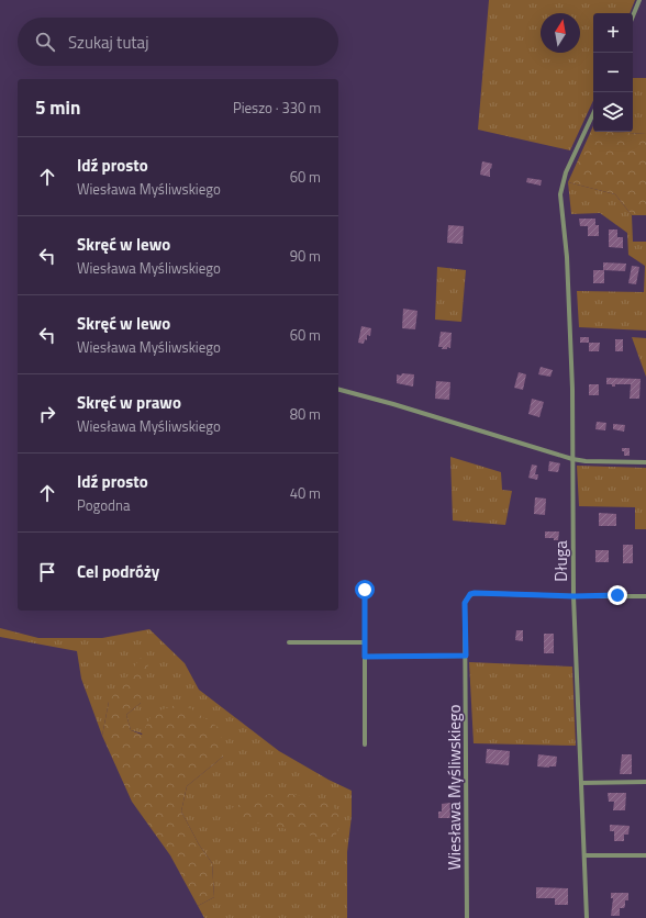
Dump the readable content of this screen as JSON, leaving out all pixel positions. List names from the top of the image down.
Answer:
{
  "streets": {
    "street": ["Długa", "Wiesława Myśliwskiego"]
  },
  "crossings": [
    ["Długa", "Wiesława Myśliwskiego"]
  ],
  "north": "top",
  "page": {
    "map_buttons": ["+", "−"],
    "search": "Szukaj tutaj",
    "heading": ["5 min", "Pieszo · 330 m"],
    "list": [
      ["Idź prosto", "Wiesława Myśliwskiego", "60 m"],
      ["Skręć w lewo", "Wiesława Myśliwskiego", "90 m"],
      ["Skręć w lewo", "Wiesława Myśliwskiego", "60 m"],
      ["Skręć w prawo", "Wiesława Myśliwskiego", "80 m"],
      ["Idź prosto", "Pogodna", "40 m"],
      "Cel podróży"
    ]
  }
}
